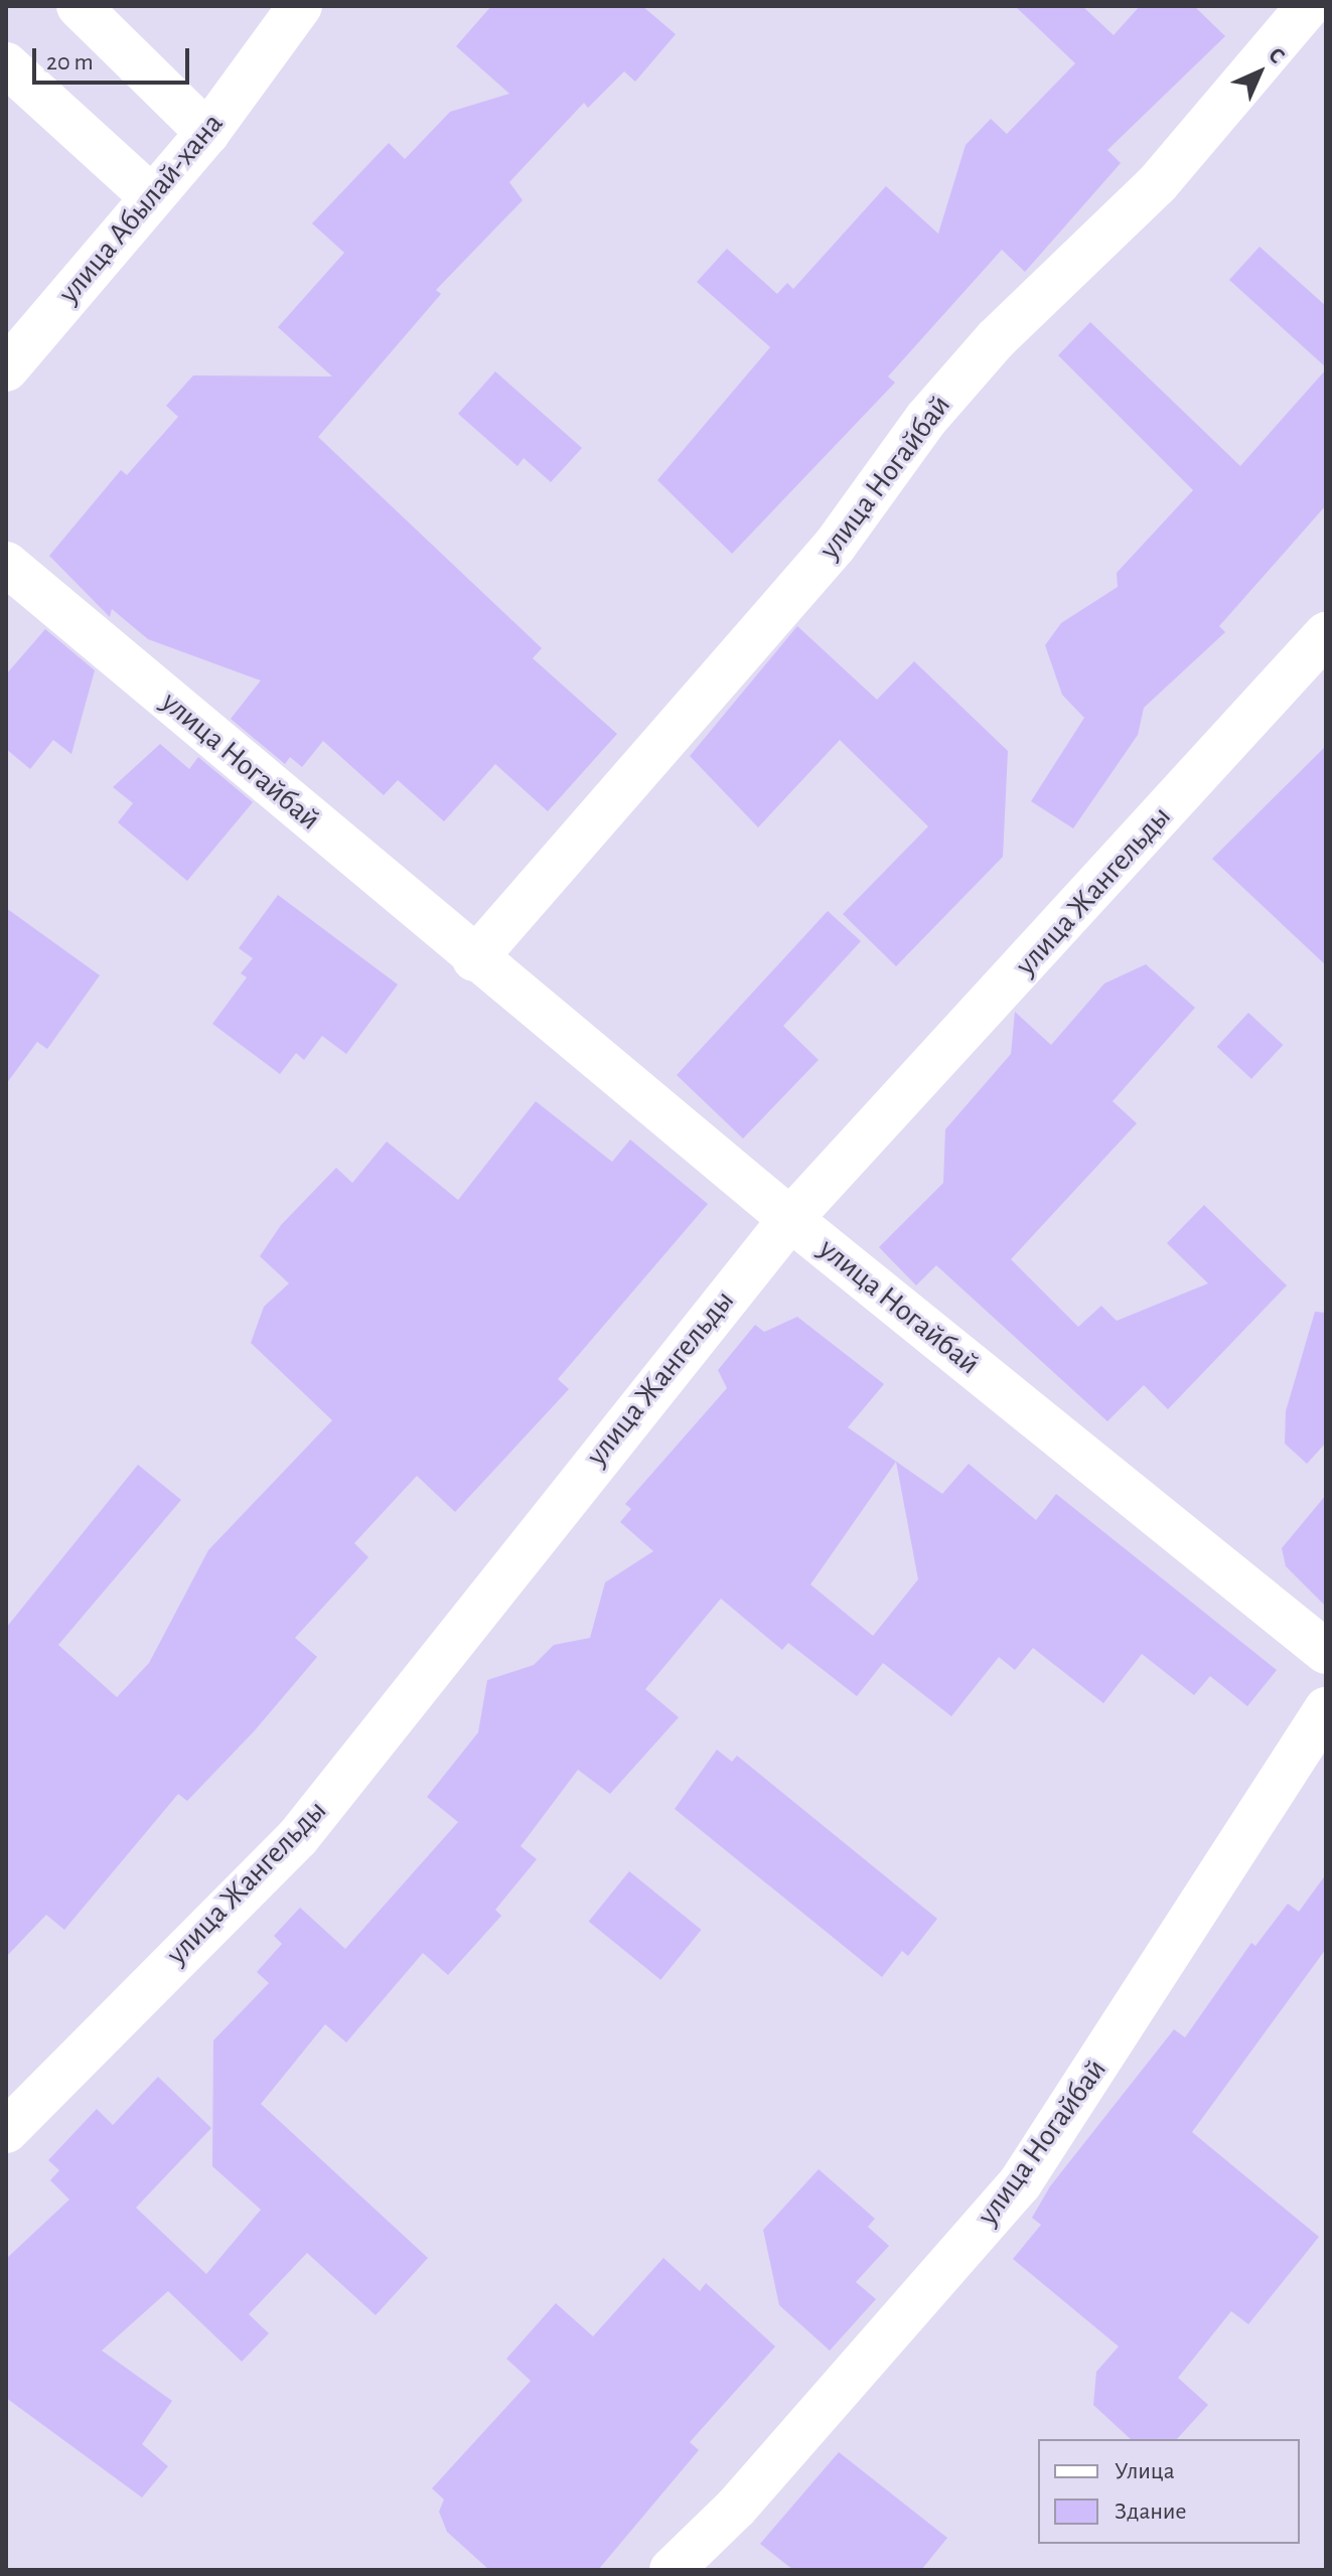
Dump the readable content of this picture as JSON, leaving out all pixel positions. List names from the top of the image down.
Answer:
{
  "streets": {
    "street": ["улица Абылай-хана", "улица Ногайбай", "улица Жангельды"]
  },
  "crossings": [
    ["улица Ногайбай", "улица Жангельды"]
  ],
  "legend": ["Улица", "Здание"],
  "scale_bar": "20 m",
  "north": "top right"
}
